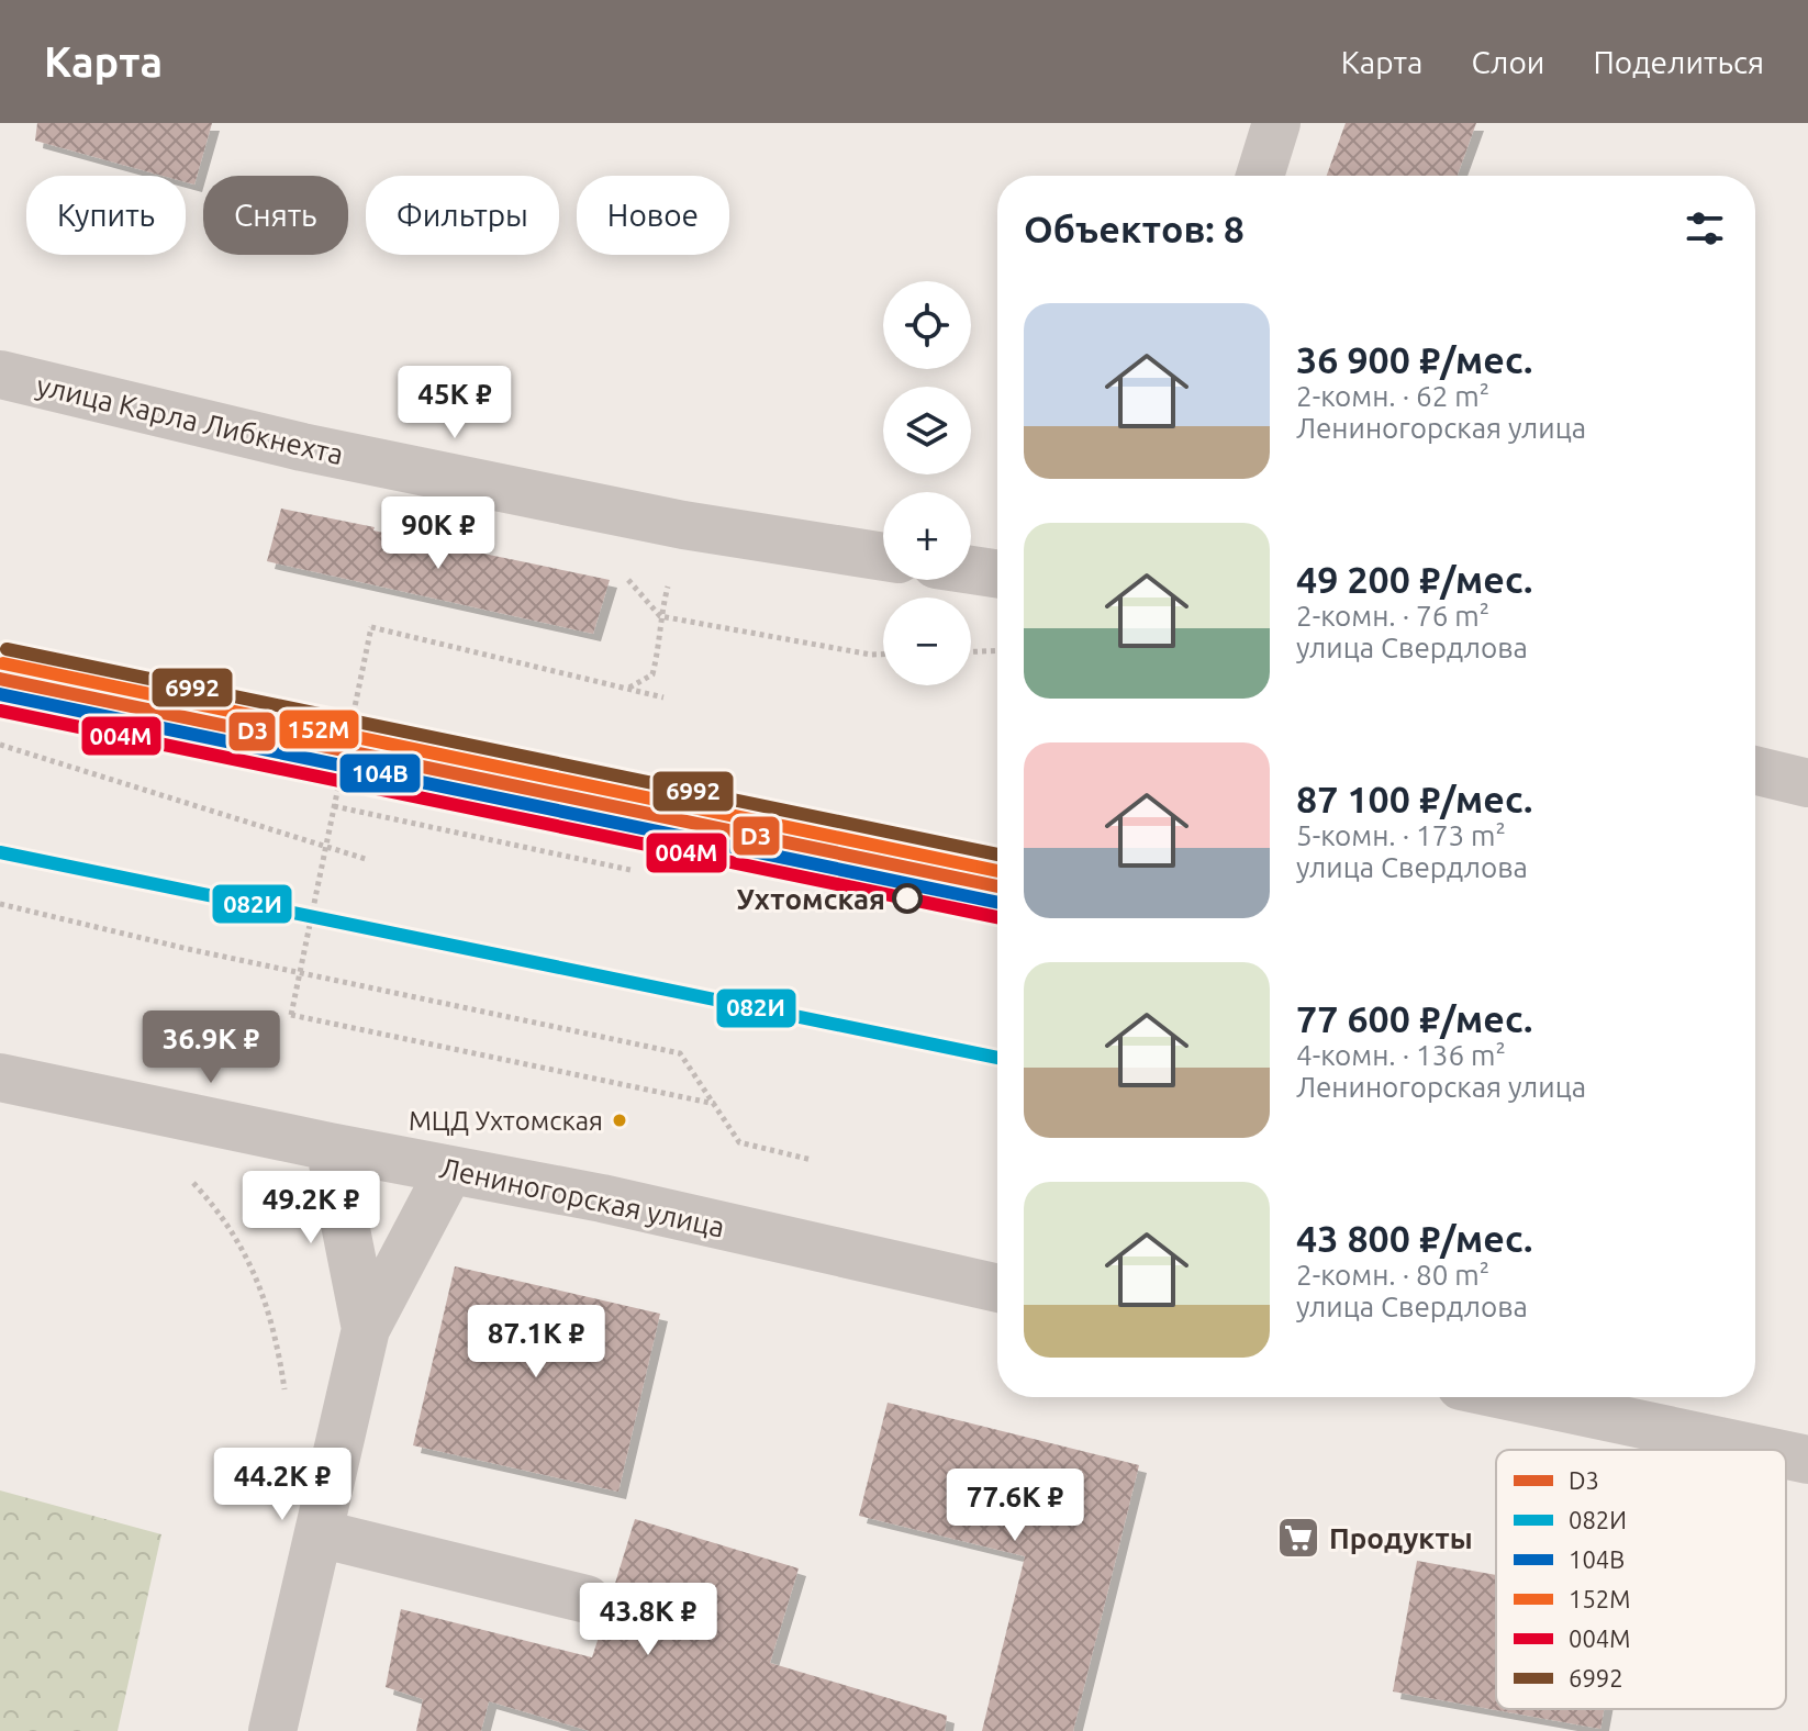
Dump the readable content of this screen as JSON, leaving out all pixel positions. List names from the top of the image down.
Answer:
{
  "streets": {
    "street": ["улица Карла Либкнехта", "Лениногорская улица"]
  },
  "places": {
    "other": ["Ухтомская", "МЦД Ухтомская"],
    "supermarket": ["Продукты"]
  },
  "lines": [
    "transit line 6992",
    "transit line 152М",
    "transit line D3",
    "transit line 104В",
    "transit line 004М",
    "transit line 082И"
  ],
  "legend": [
    "D3",
    "082И",
    "104В",
    "152М",
    "004М",
    "6992"
  ],
  "page": {
    "header": "Карта",
    "nav": ["Карта", "Слои", "Поделиться"],
    "chip": [
      "Купить",
      "Снять",
      "Фильтры",
      "Новое"
    ],
    "heading": "Объектов: 8",
    "map_buttons": ["+", "−"],
    "list": [
      {
        "name": "36 900 ₽/мес.",
        "note": "2-комн. · 62 m² · Лениногорская улица"
      },
      {
        "name": "49 200 ₽/мес.",
        "note": "2-комн. · 76 m² · улица Свердлова"
      },
      {
        "name": "87 100 ₽/мес.",
        "note": "5-комн. · 173 m² · улица Свердлова"
      },
      {
        "name": "77 600 ₽/мес.",
        "note": "4-комн. · 136 m² · Лениногорская улица"
      },
      {
        "name": "43 800 ₽/мес.",
        "note": "2-комн. · 80 m² · улица Свердлова"
      }
    ],
    "price": [
      "45K ₽",
      "90K ₽",
      "36.9K ₽",
      "49.2K ₽",
      "87.1K ₽",
      "44.2K ₽",
      "77.6K ₽",
      "43.8K ₽"
    ]
  }
}
